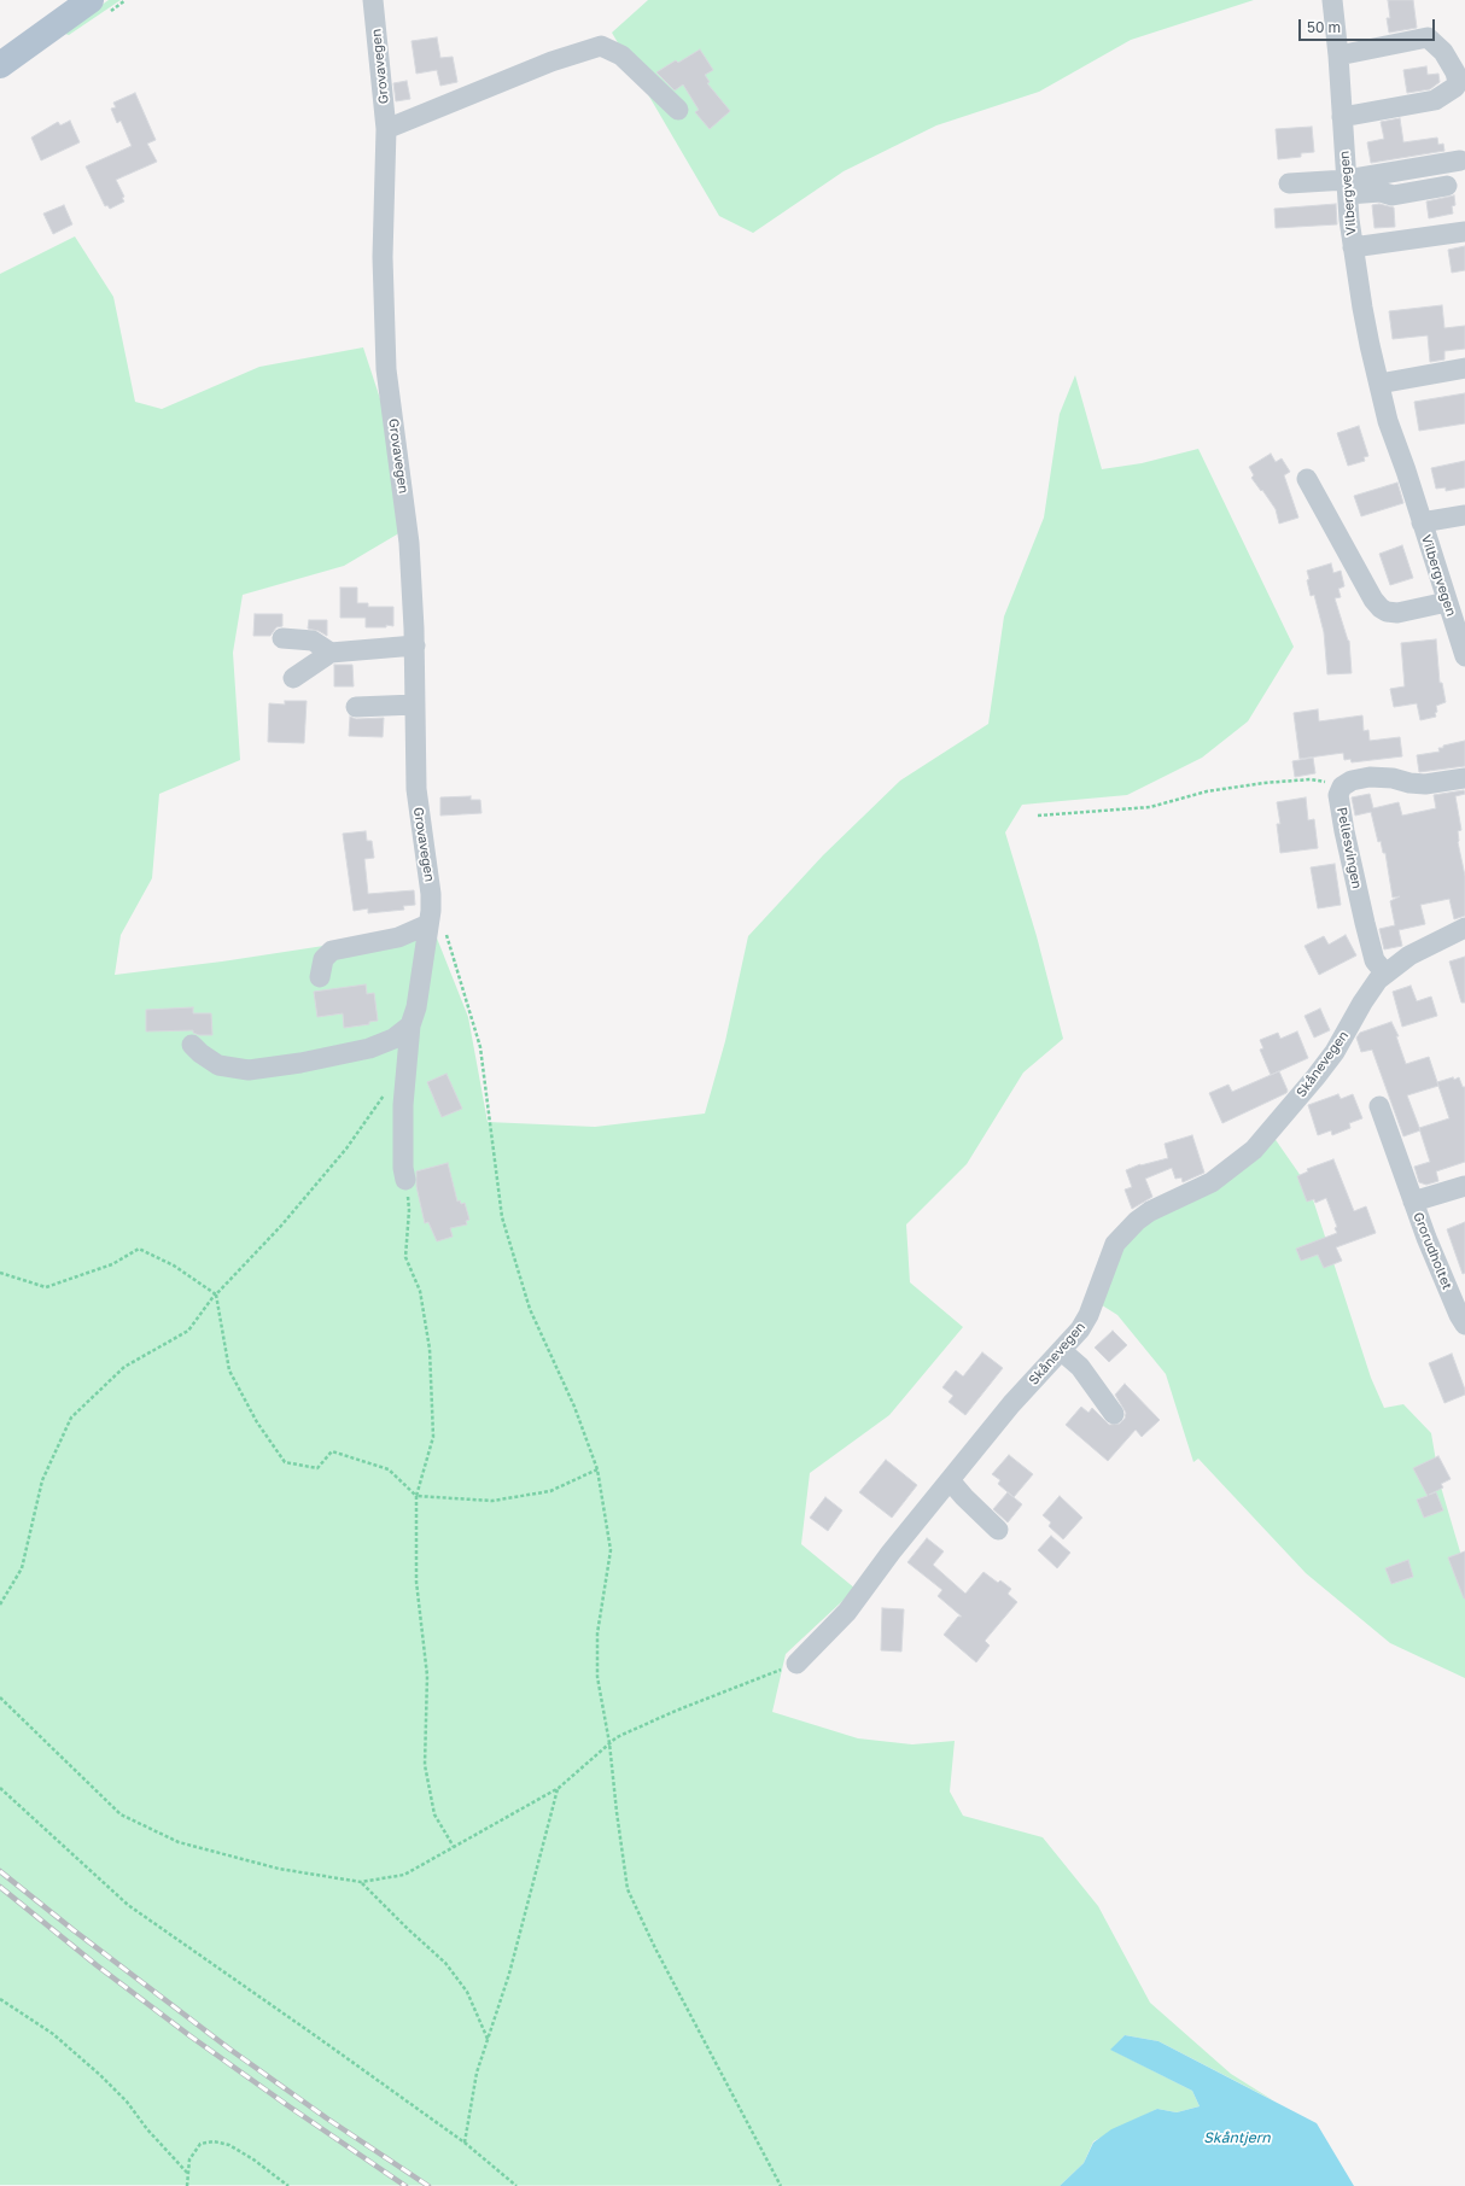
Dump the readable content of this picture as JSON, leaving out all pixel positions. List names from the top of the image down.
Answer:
{
  "streets": {
    "street": [
      "Grovavegen",
      "Vilbergvegen",
      "Pellesvingen",
      "Skånevegen",
      "Grorudholtet"
    ]
  },
  "crossings": [
    ["Pellesvingen", "Skånevegen"]
  ],
  "water": ["Skåntjern"],
  "scale_bar": "50 m"
}
